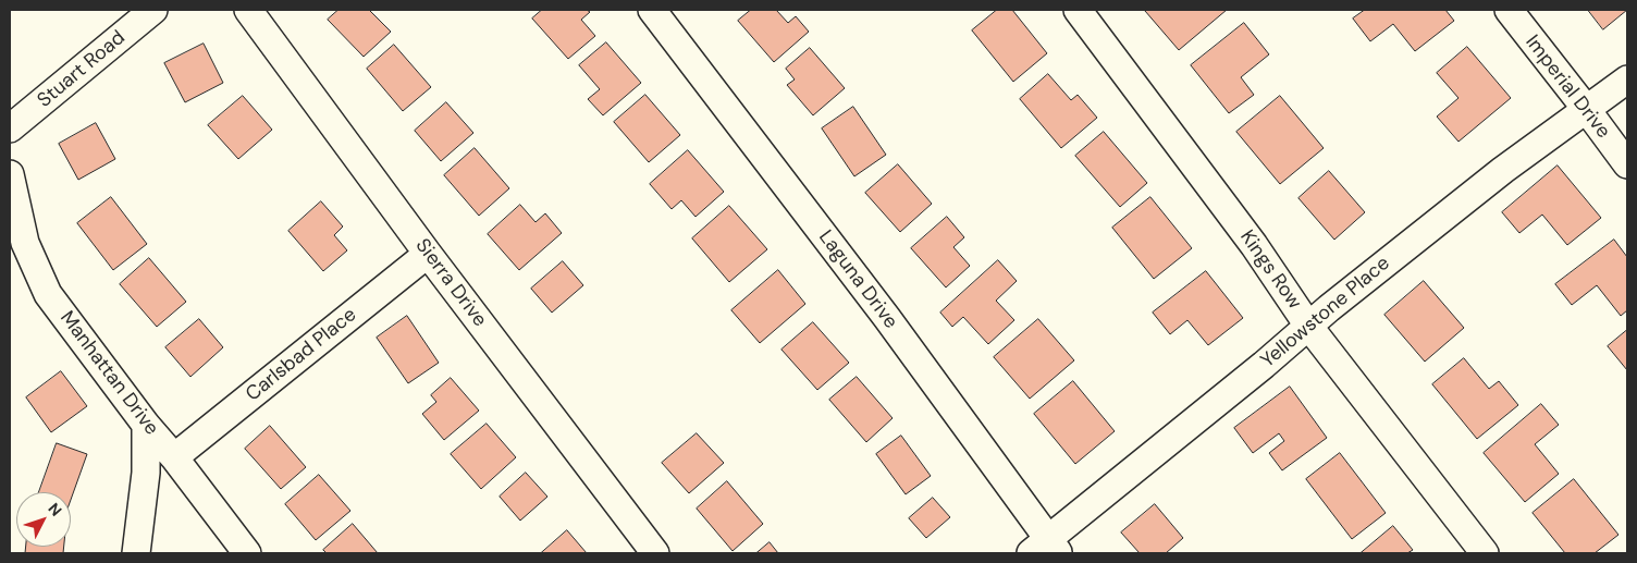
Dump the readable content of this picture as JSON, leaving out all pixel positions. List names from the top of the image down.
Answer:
{
  "streets": {
    "street": [
      "Stuart Road",
      "Imperial Drive",
      "Kings Row",
      "Laguna Drive",
      "Sierra Drive",
      "Yellowstone Place",
      "Carlsbad Place",
      "Manhattan Drive"
    ]
  },
  "crossings": [
    ["Imperial Drive", "Yellowstone Place"],
    ["Kings Row", "Yellowstone Place"],
    ["Laguna Drive", "Yellowstone Place"],
    ["Sierra Drive", "Carlsbad Place"],
    ["Carlsbad Place", "Manhattan Drive"]
  ],
  "north": "top right"
}
